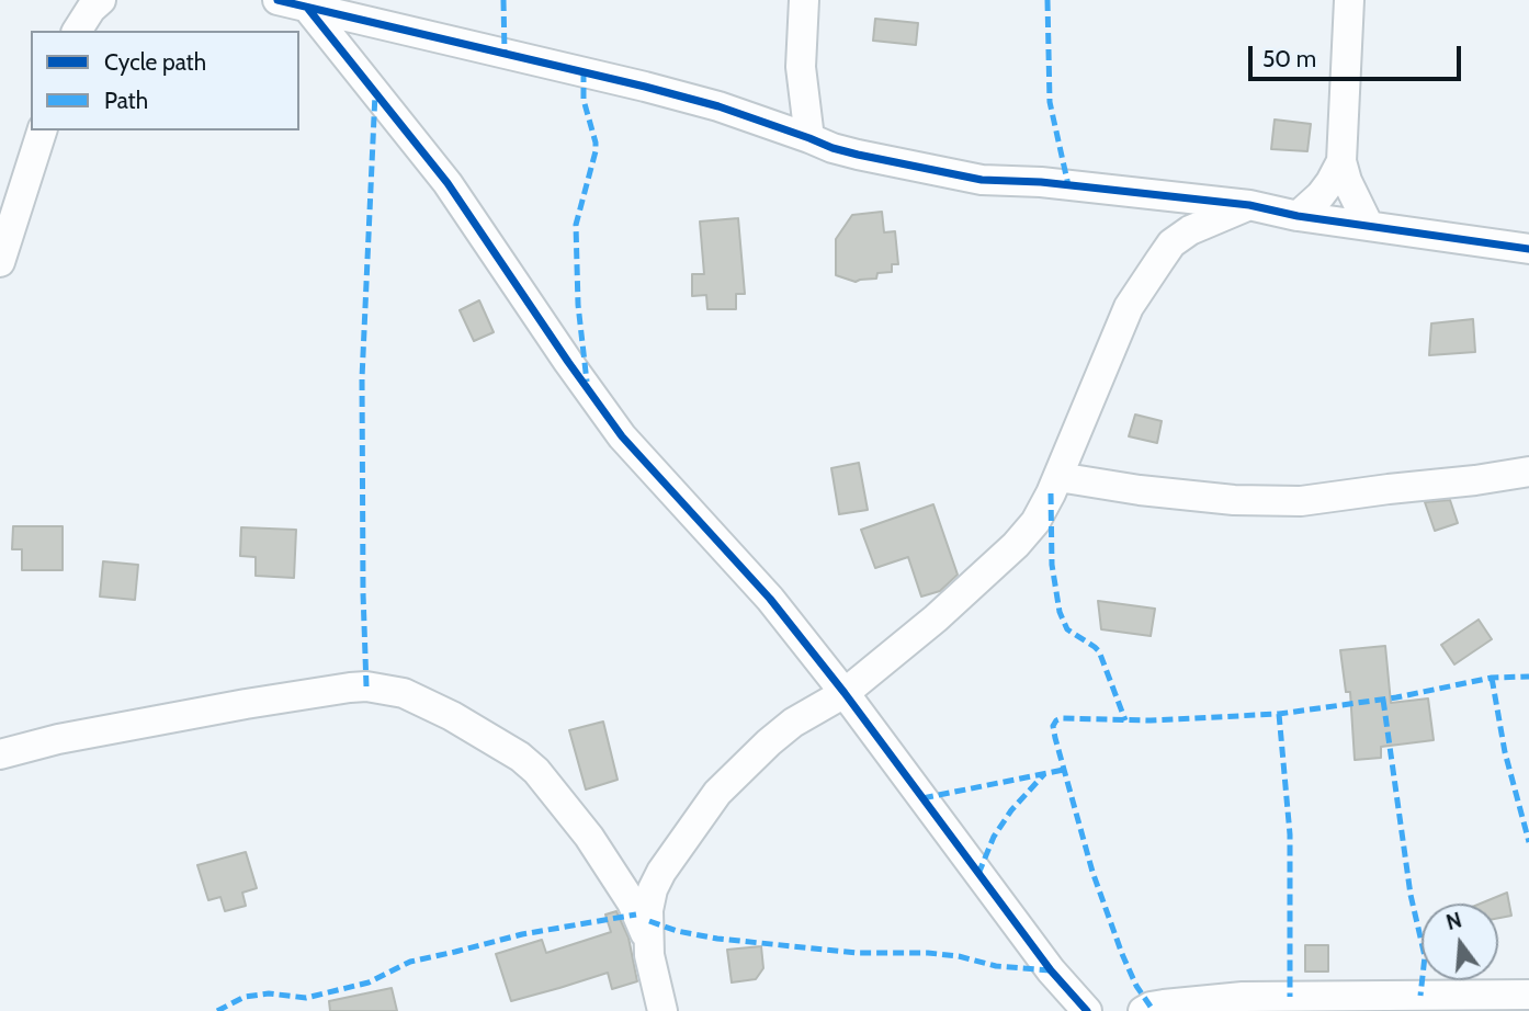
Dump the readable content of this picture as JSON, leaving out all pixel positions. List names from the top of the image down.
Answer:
{
  "legend": ["Cycle path", "Path"],
  "scale_bar": "50 m",
  "north": "top"
}
